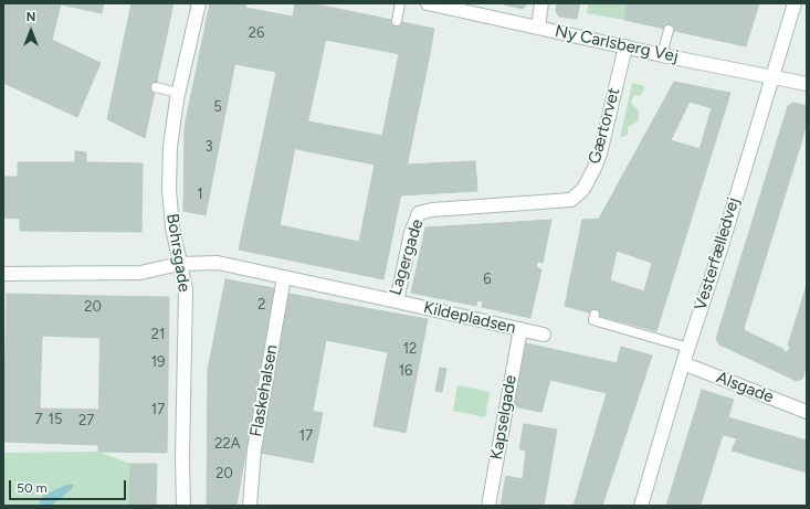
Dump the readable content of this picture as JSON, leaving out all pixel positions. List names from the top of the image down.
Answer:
{
  "streets": {
    "street": [
      "Ny Carlsberg Vej",
      "Gærtorvet",
      "Bohrsgade",
      "Vesterfælledvej",
      "Lagergade",
      "Kildepladsen",
      "Alsgade",
      "Flaskehalsen",
      "Kapselgade"
    ]
  },
  "crossings": [
    ["Ny Carlsberg Vej", "Gærtorvet"],
    ["Ny Carlsberg Vej", "Vesterfælledvej"],
    ["Gærtorvet", "Lagergade"],
    ["Bohrsgade", "Lagergade"],
    ["Vesterfælledvej", "Alsgade"],
    ["Lagergade", "Kildepladsen"],
    ["Lagergade", "Flaskehalsen"],
    ["Kildepladsen", "Kapselgade"]
  ],
  "house_numbers": [
    "26",
    "5",
    "3",
    "1",
    "6",
    "2",
    "20",
    "21",
    "12",
    "19",
    "16",
    "17",
    "7",
    "15",
    "27",
    "17",
    "22A",
    "20"
  ],
  "scale_bar": "50 m",
  "north": "top"
}
